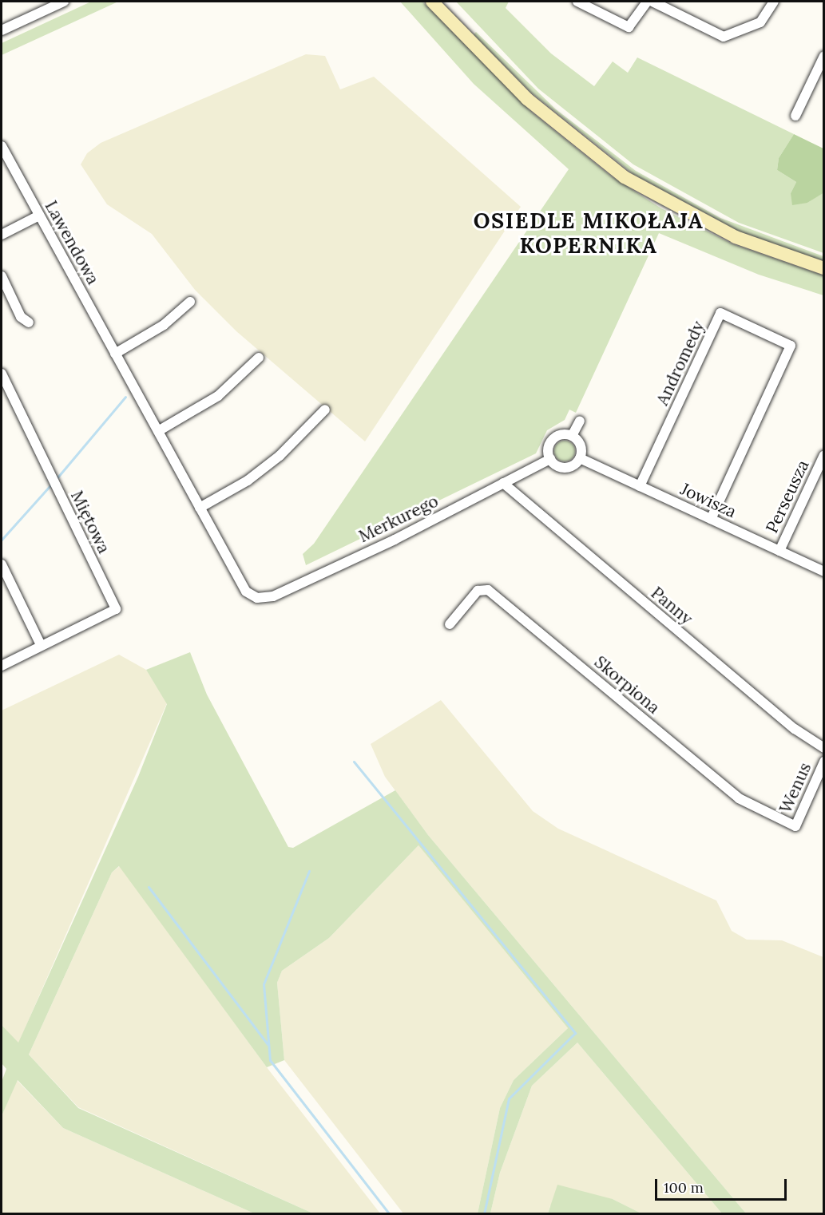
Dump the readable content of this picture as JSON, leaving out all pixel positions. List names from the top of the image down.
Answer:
{
  "streets": {
    "street": [
      "Lawendowa",
      "Andromedy",
      "Perseusza",
      "Jowisza",
      "Merkurego",
      "Miętowa",
      "Panny",
      "Skorpiona",
      "Wenus"
    ]
  },
  "crossings": [
    ["Lawendowa", "Merkurego"],
    ["Andromedy", "Jowisza"],
    ["Perseusza", "Jowisza"],
    ["Jowisza", "Merkurego"],
    ["Merkurego", "Panny"],
    ["Skorpiona", "Wenus"]
  ],
  "districts": ["OSIEDLE MIKOŁAJA KOPERNIKA"],
  "scale_bar": "100 m"
}
